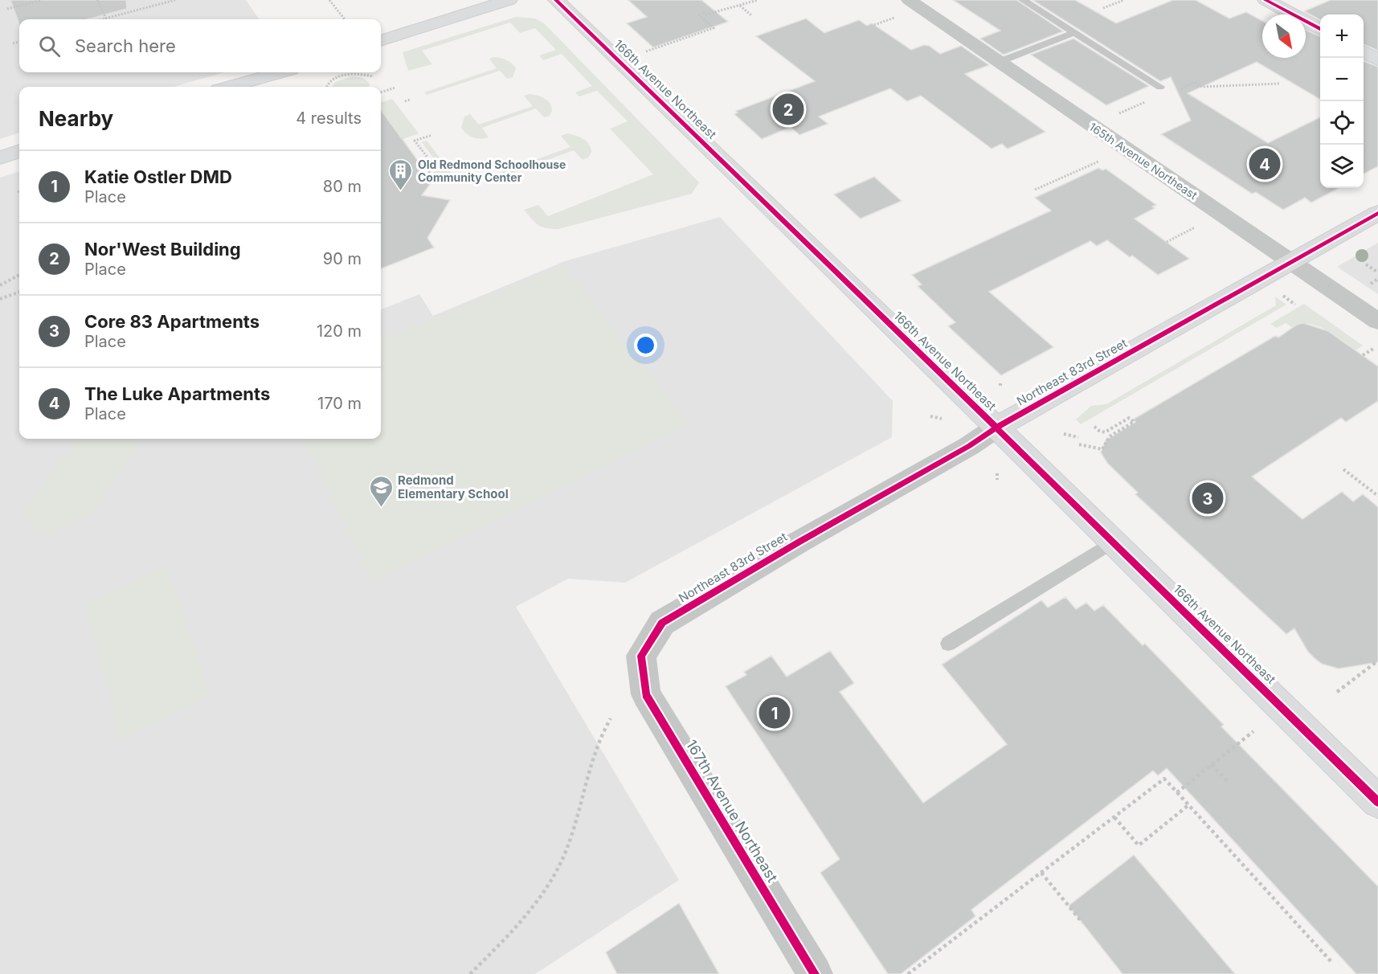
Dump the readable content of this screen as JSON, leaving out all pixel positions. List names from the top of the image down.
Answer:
{
  "streets": {
    "street": [
      "166th Avenue Northeast",
      "165th Avenue Northeast",
      "Northeast 83rd Street",
      "167th Avenue Northeast"
    ]
  },
  "crossings": [
    ["166th Avenue Northeast", "Northeast 83rd Street"],
    ["165th Avenue Northeast", "Northeast 83rd Street"],
    ["Northeast 83rd Street", "167th Avenue Northeast"]
  ],
  "places": {
    "building": ["Old Redmond Schoolhouse Community Center"],
    "school or university": ["Redmond Elementary School"]
  },
  "north": "bottom right",
  "page": {
    "map_buttons": ["+", "−"],
    "search": "Search here",
    "heading": ["Nearby", "4 results"],
    "pins": [
      "2",
      "4",
      "3",
      "1"
    ],
    "list": [
      {
        "mark": "1",
        "name": "Katie Ostler DMD",
        "note": "Place",
        "value": "80 m"
      },
      {
        "mark": "2",
        "name": "Nor'West Building",
        "note": "Place",
        "value": "90 m"
      },
      {
        "mark": "3",
        "name": "Core 83 Apartments",
        "note": "Place",
        "value": "120 m"
      },
      {
        "mark": "4",
        "name": "The Luke Apartments",
        "note": "Place",
        "value": "170 m"
      }
    ]
  }
}
